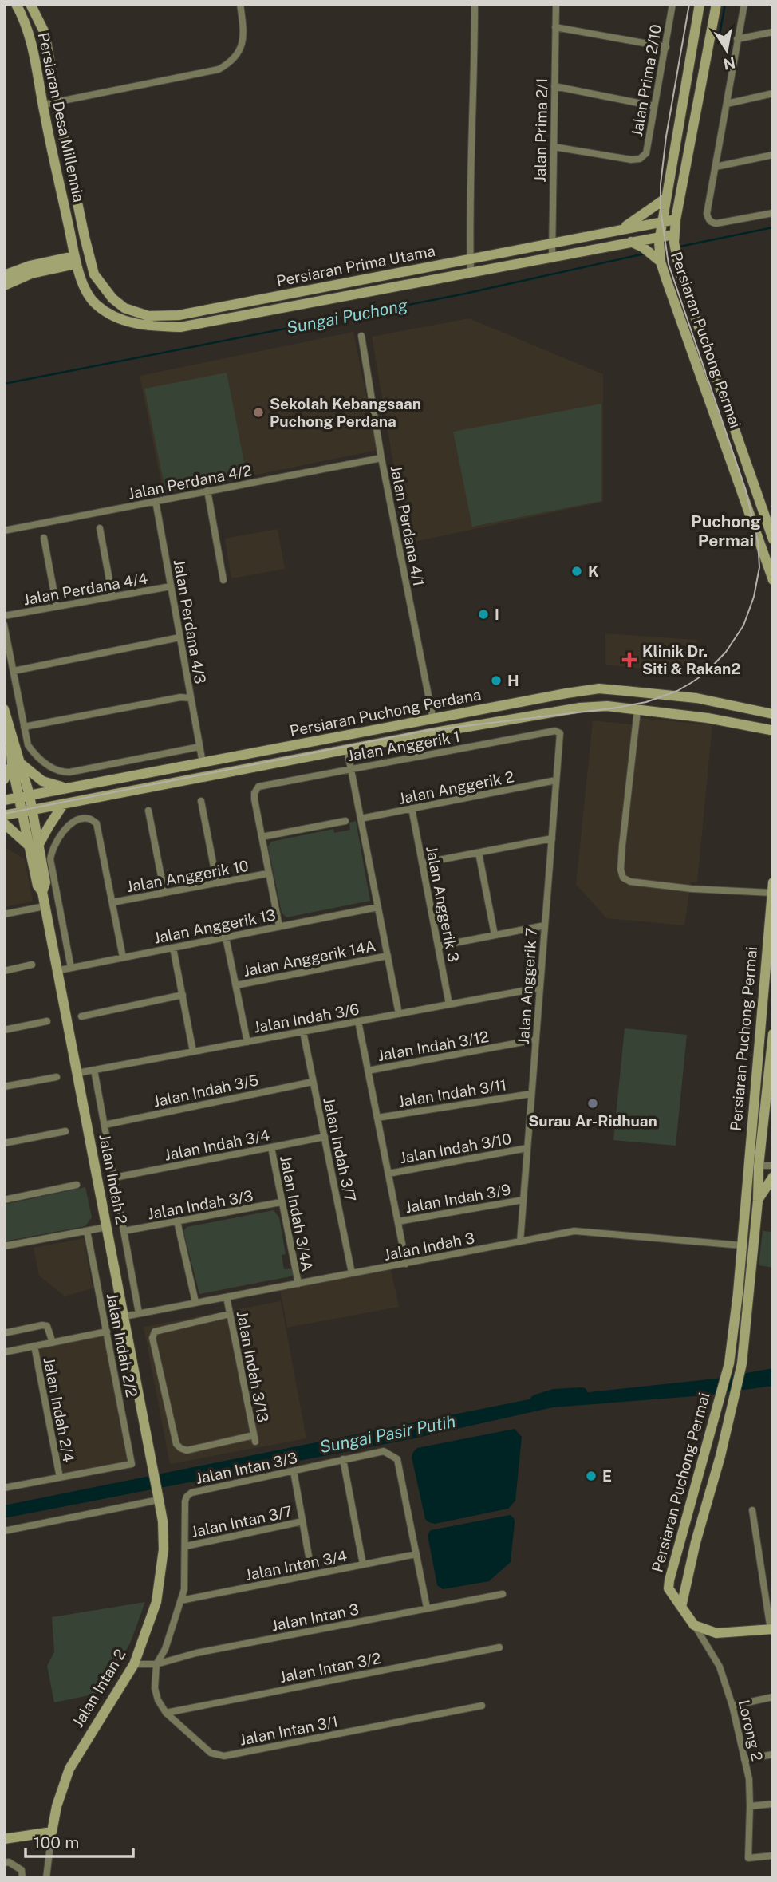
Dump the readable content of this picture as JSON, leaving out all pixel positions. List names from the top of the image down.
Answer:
{
  "streets": {
    "main road": [
      "Persiaran Desa Millennia",
      "Persiaran Prima Utama",
      "Persiaran Puchong Permai",
      "Persiaran Puchong Perdana",
      "Jalan Indah 2",
      "Jalan Intan 2"
    ],
    "street": [
      "Jalan Prima 2/10",
      "Jalan Prima 2/1",
      "Jalan Perdana 4/2",
      "Jalan Perdana 4/1",
      "Jalan Perdana 4/4",
      "Jalan Perdana 4/3",
      "Jalan Anggerik 1",
      "Jalan Anggerik 2",
      "Jalan Anggerik 10",
      "Jalan Anggerik 3",
      "Jalan Anggerik 13",
      "Jalan Anggerik 14A",
      "Jalan Anggerik 7",
      "Jalan Indah 3/6",
      "Jalan Indah 3/12",
      "Jalan Indah 3/5",
      "Jalan Indah 3/11",
      "Jalan Indah 3/4",
      "Jalan Indah 3/10",
      "Jalan Indah 3/7",
      "Jalan Indah 3/9",
      "Jalan Indah 3/3",
      "Jalan Indah 3/4A",
      "Jalan Indah 3",
      "Jalan Indah 2/2",
      "Jalan Indah 3/13",
      "Jalan Indah 2/4",
      "Jalan Intan 3/3",
      "Jalan Intan 3/7",
      "Jalan Intan 3/4",
      "Jalan Intan 3",
      "Jalan Intan 3/2",
      "Jalan Intan 3/1",
      "Lorong 2"
    ]
  },
  "crossings": [
    ["Jalan Prima 2/10", "Jalan Prima 2/1"],
    ["Persiaran Desa Millennia", "Persiaran Prima Utama"],
    ["Jalan Prima 2/1", "Persiaran Prima Utama"],
    ["Persiaran Prima Utama", "Persiaran Puchong Permai"],
    ["Persiaran Puchong Permai", "Jalan Indah 3"],
    ["Jalan Perdana 4/2", "Jalan Perdana 4/1"],
    ["Jalan Perdana 4/2", "Jalan Perdana 4/3"],
    ["Jalan Perdana 4/1", "Persiaran Puchong Perdana"],
    ["Jalan Perdana 4/4", "Jalan Perdana 4/3"],
    ["Jalan Perdana 4/3", "Persiaran Puchong Perdana"],
    ["Persiaran Puchong Perdana", "Jalan Indah 2"],
    ["Jalan Anggerik 1", "Jalan Anggerik 7"],
    ["Jalan Anggerik 2", "Jalan Anggerik 3"],
    ["Jalan Anggerik 2", "Jalan Anggerik 7"],
    ["Jalan Anggerik 3", "Jalan Indah 3/6"],
    ["Jalan Anggerik 13", "Jalan Indah 2"],
    ["Jalan Anggerik 7", "Jalan Indah 3/6"],
    ["Jalan Anggerik 7", "Jalan Indah 3/12"],
    ["Jalan Anggerik 7", "Jalan Indah 3/11"],
    ["Jalan Anggerik 7", "Jalan Indah 3/10"],
    ["Jalan Anggerik 7", "Jalan Indah 3/9"],
    ["Jalan Anggerik 7", "Jalan Indah 3"],
    ["Jalan Indah 3/6", "Jalan Indah 3/7"],
    ["Jalan Indah 3/6", "Jalan Indah 2"],
    ["Jalan Indah 3/5", "Jalan Indah 3/7"],
    ["Jalan Indah 3/4", "Jalan Indah 3/7"],
    ["Jalan Indah 3/4", "Jalan Indah 3/4A"],
    ["Jalan Indah 3/7", "Jalan Indah 3"],
    ["Jalan Indah 2", "Jalan Indah 3"],
    ["Jalan Indah 2", "Jalan Intan 2"],
    ["Jalan Indah 3/3", "Jalan Indah 3/4A"],
    ["Jalan Indah 3/4A", "Jalan Indah 3"],
    ["Jalan Indah 3", "Jalan Indah 3/13"],
    ["Jalan Indah 2/2", "Jalan Indah 2/4"],
    ["Jalan Intan 3/3", "Jalan Intan 3/7"],
    ["Jalan Intan 3/3", "Jalan Intan 3/4"],
    ["Jalan Intan 3/3", "Jalan Intan 3"],
    ["Jalan Intan 3/3", "Jalan Intan 3/1"],
    ["Jalan Intan 3", "Jalan Intan 2"],
    ["Jalan Intan 3", "Jalan Intan 3/1"],
    ["Jalan Intan 3/2", "Jalan Intan 3/1"]
  ],
  "districts": ["Puchong Permai"],
  "water": ["Sungai Puchong", "Sungai Pasir Putih"],
  "places": {
    "other": [
      "Sekolah Kebangsaan Puchong Perdana",
      "K",
      "I",
      "H",
      "Surau Ar-Ridhuan",
      "E"
    ],
    "health": ["Klinik Dr. Siti & Rakan2"]
  },
  "scale_bar": "100 m",
  "north": "bottom"
}
